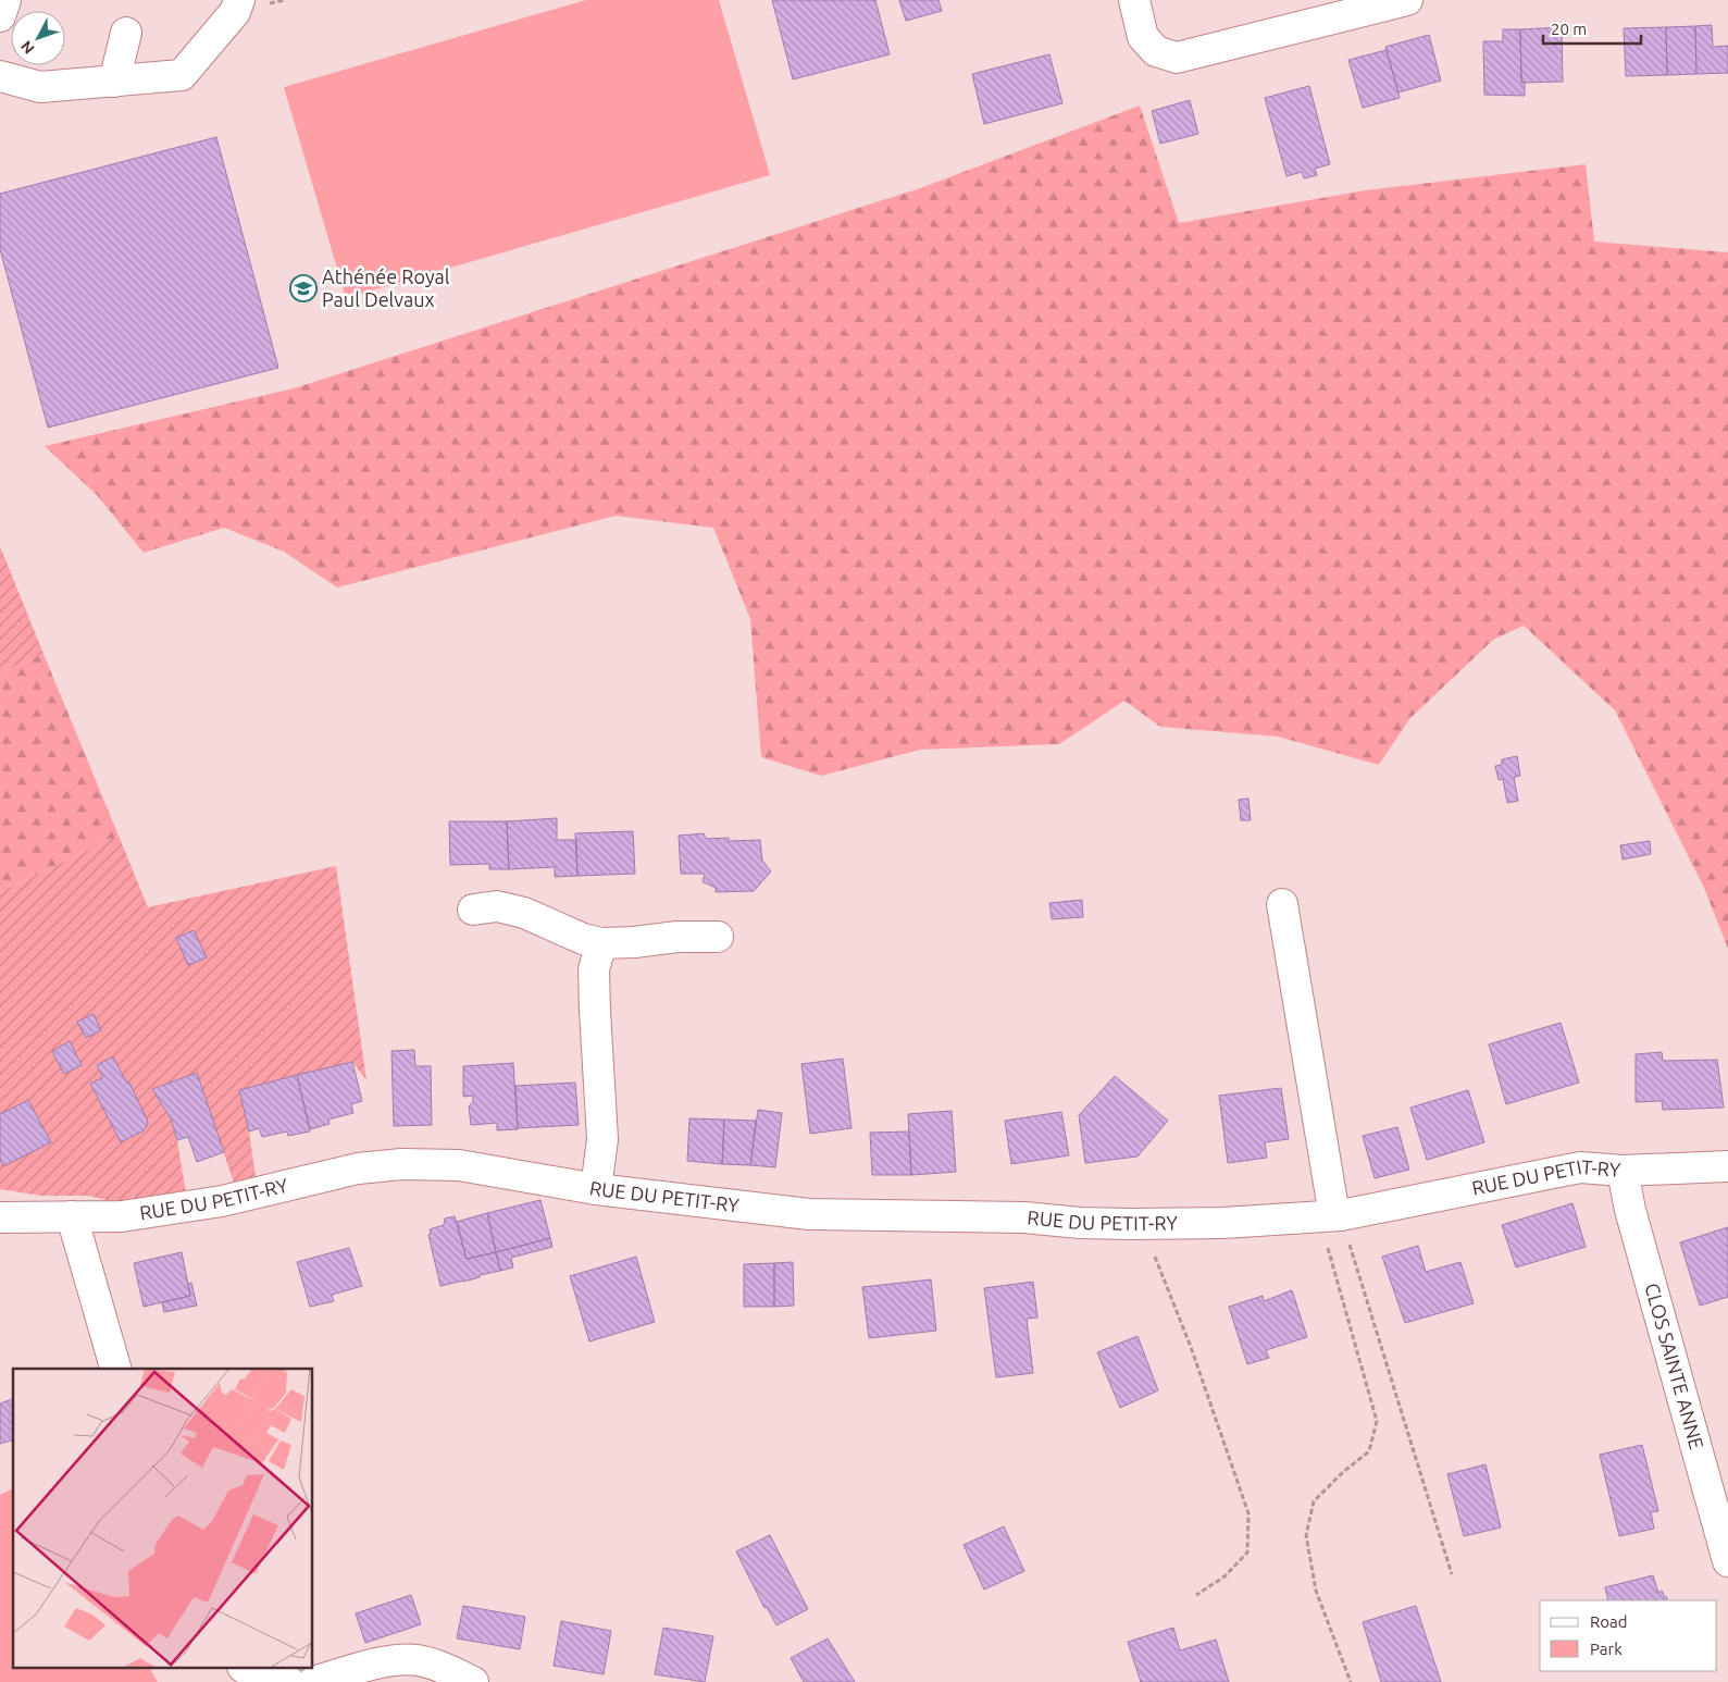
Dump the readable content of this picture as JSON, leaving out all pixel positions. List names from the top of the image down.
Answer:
{
  "streets": {
    "street": ["RUE DU PETIT-RY", "CLOS SAINTE ANNE"]
  },
  "crossings": [
    ["RUE DU PETIT-RY", "CLOS SAINTE ANNE"]
  ],
  "places": {
    "school or university": ["Athénée Royal Paul Delvaux"]
  },
  "legend": ["Road", "Park"],
  "scale_bar": "20 m",
  "north": "bottom left"
}
